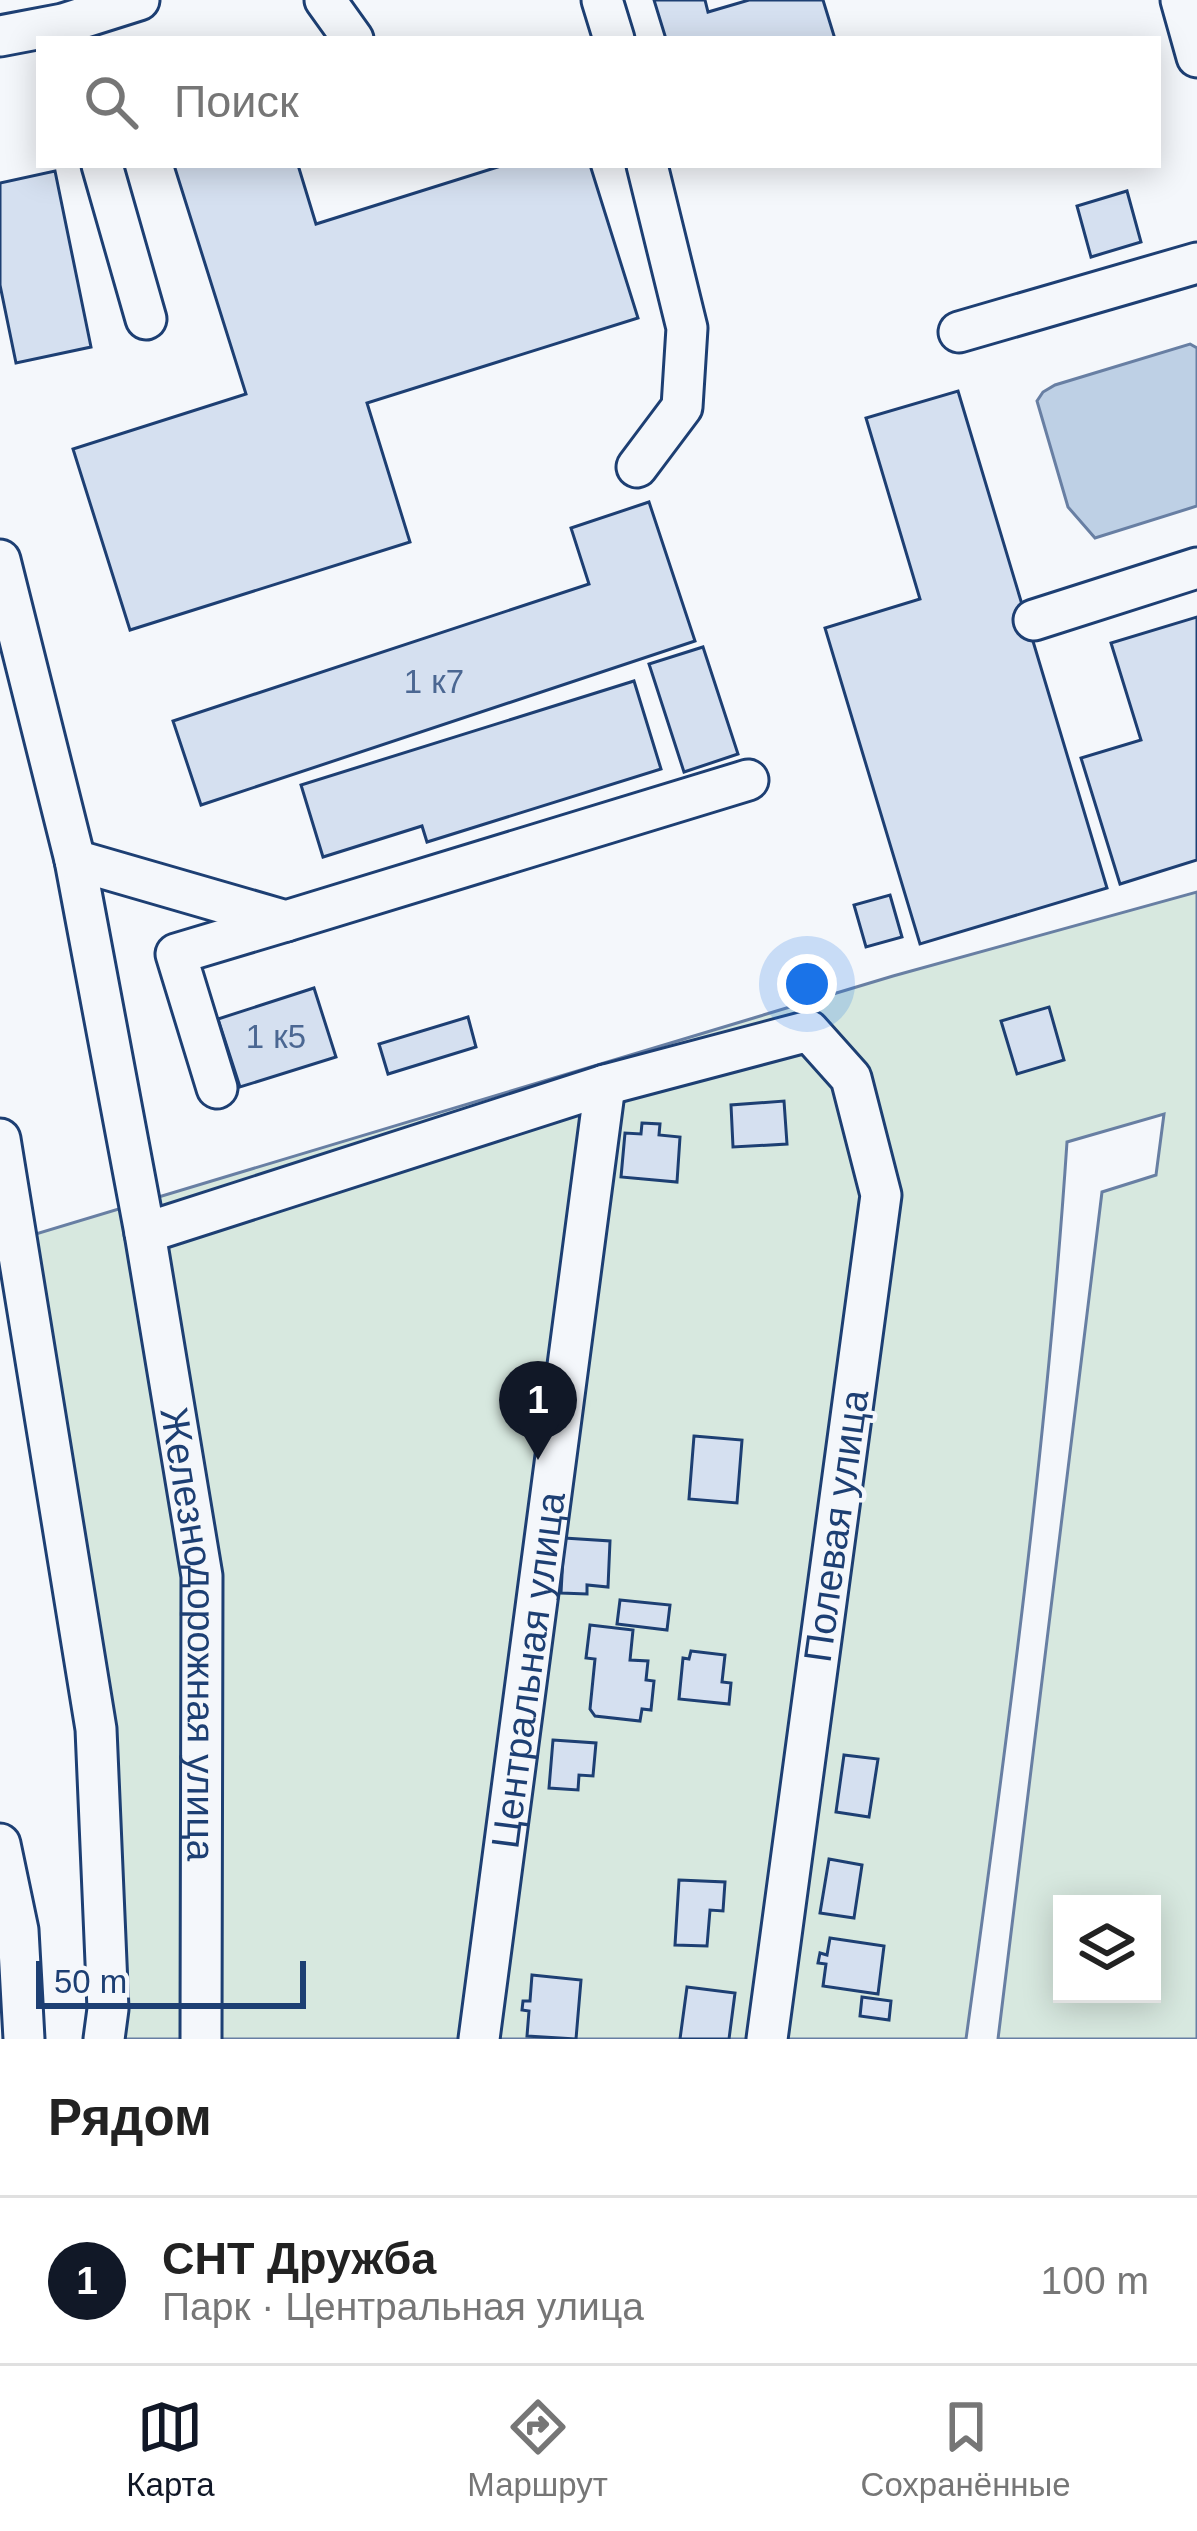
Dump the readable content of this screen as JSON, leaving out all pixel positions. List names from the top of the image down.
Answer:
{
  "streets": {
    "street": ["Полевая улица", "Железнодорожная улица", "Центральная улица"]
  },
  "crossings": [
    ["Полевая улица", "Центральная улица"]
  ],
  "house_numbers": ["1 к7", "1 к5"],
  "scale_bar": "50 m",
  "page": {
    "search": "Поиск",
    "pins": "1",
    "scale": "50 m",
    "heading": "Рядом",
    "list": [
      {
        "mark": "1",
        "name": "СНТ Дружба",
        "note": "Парк · Центральная улица",
        "value": "100 m"
      }
    ],
    "nav": ["Карта", "Маршрут", "Сохранённые"]
  }
}
